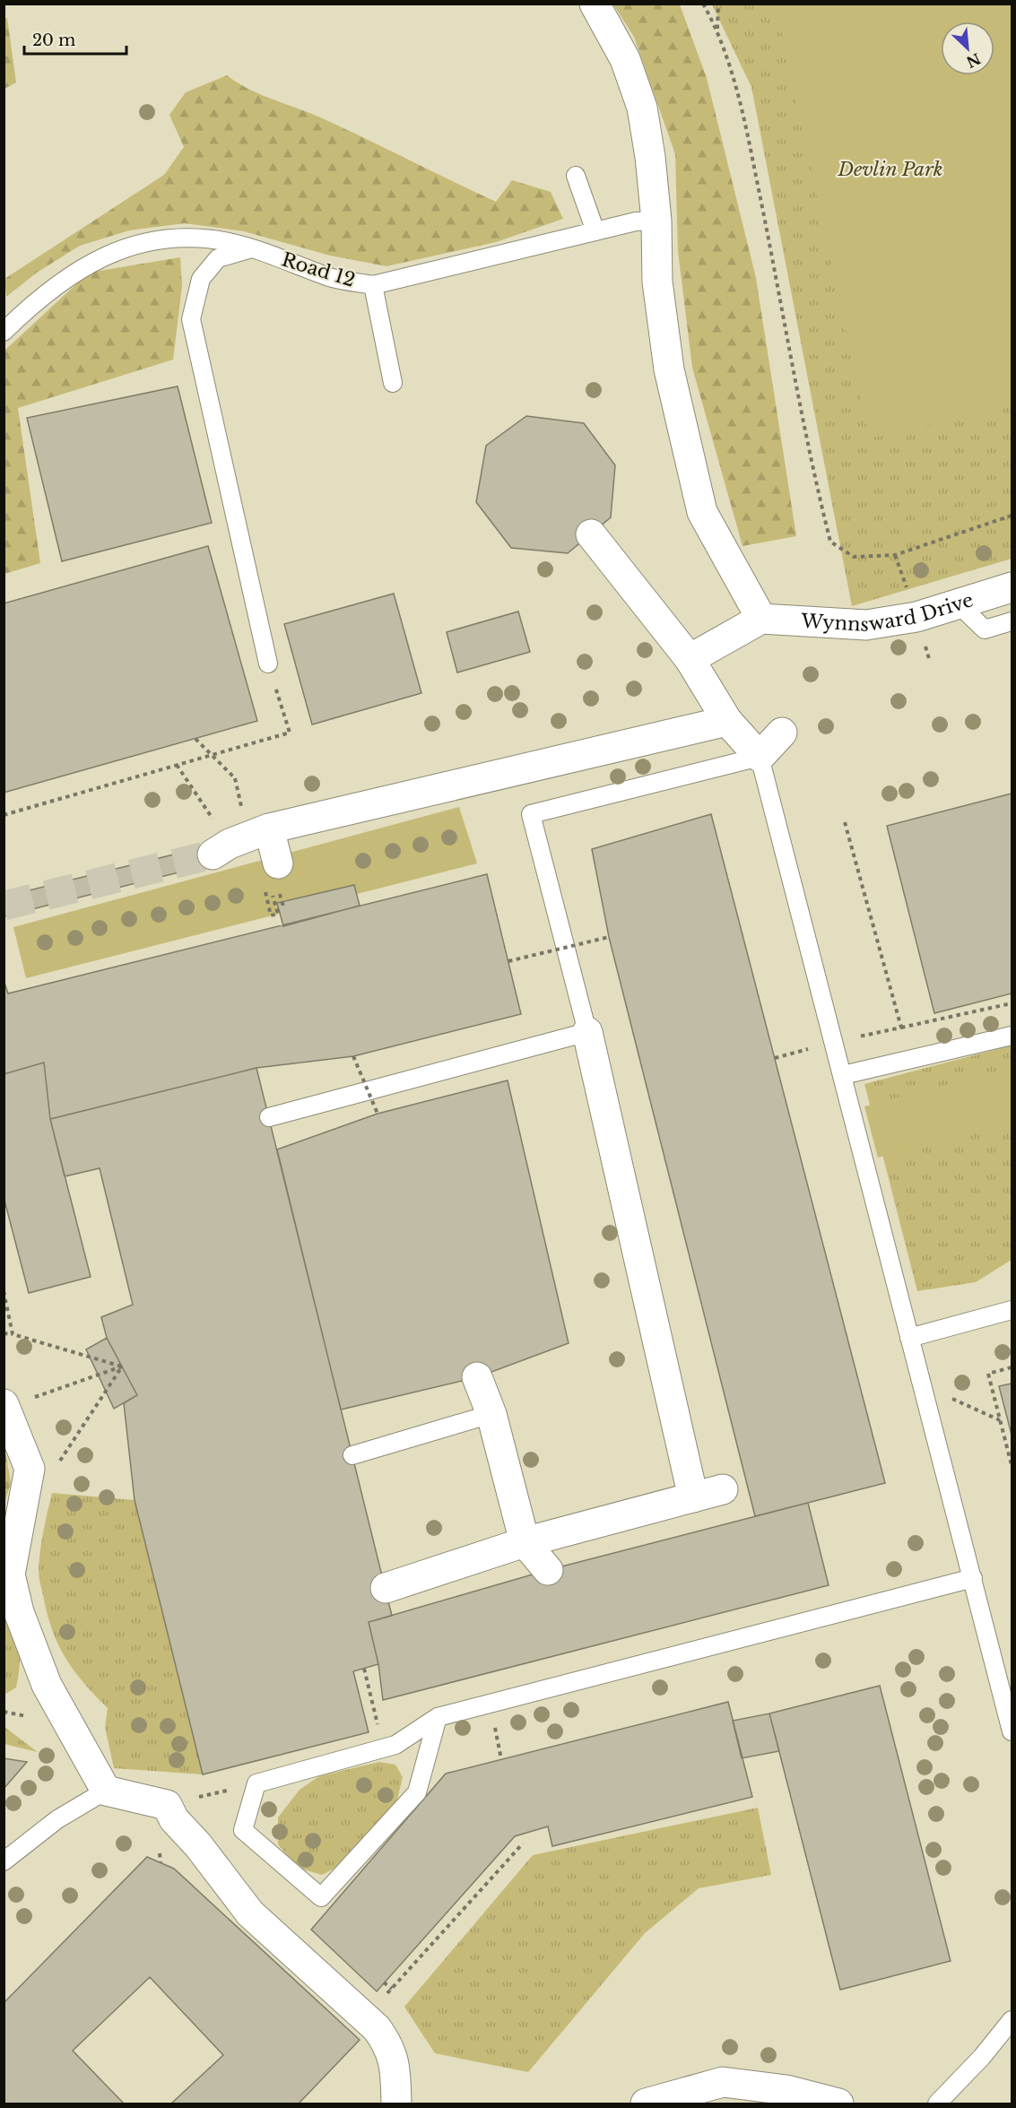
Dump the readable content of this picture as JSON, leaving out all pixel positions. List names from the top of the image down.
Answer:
{
  "streets": {
    "street": ["Wynnsward Drive"],
    "lane": ["Road 12"]
  },
  "parks": ["Devlin Park"],
  "scale_bar": "20 m",
  "north": "bottom right"
}
